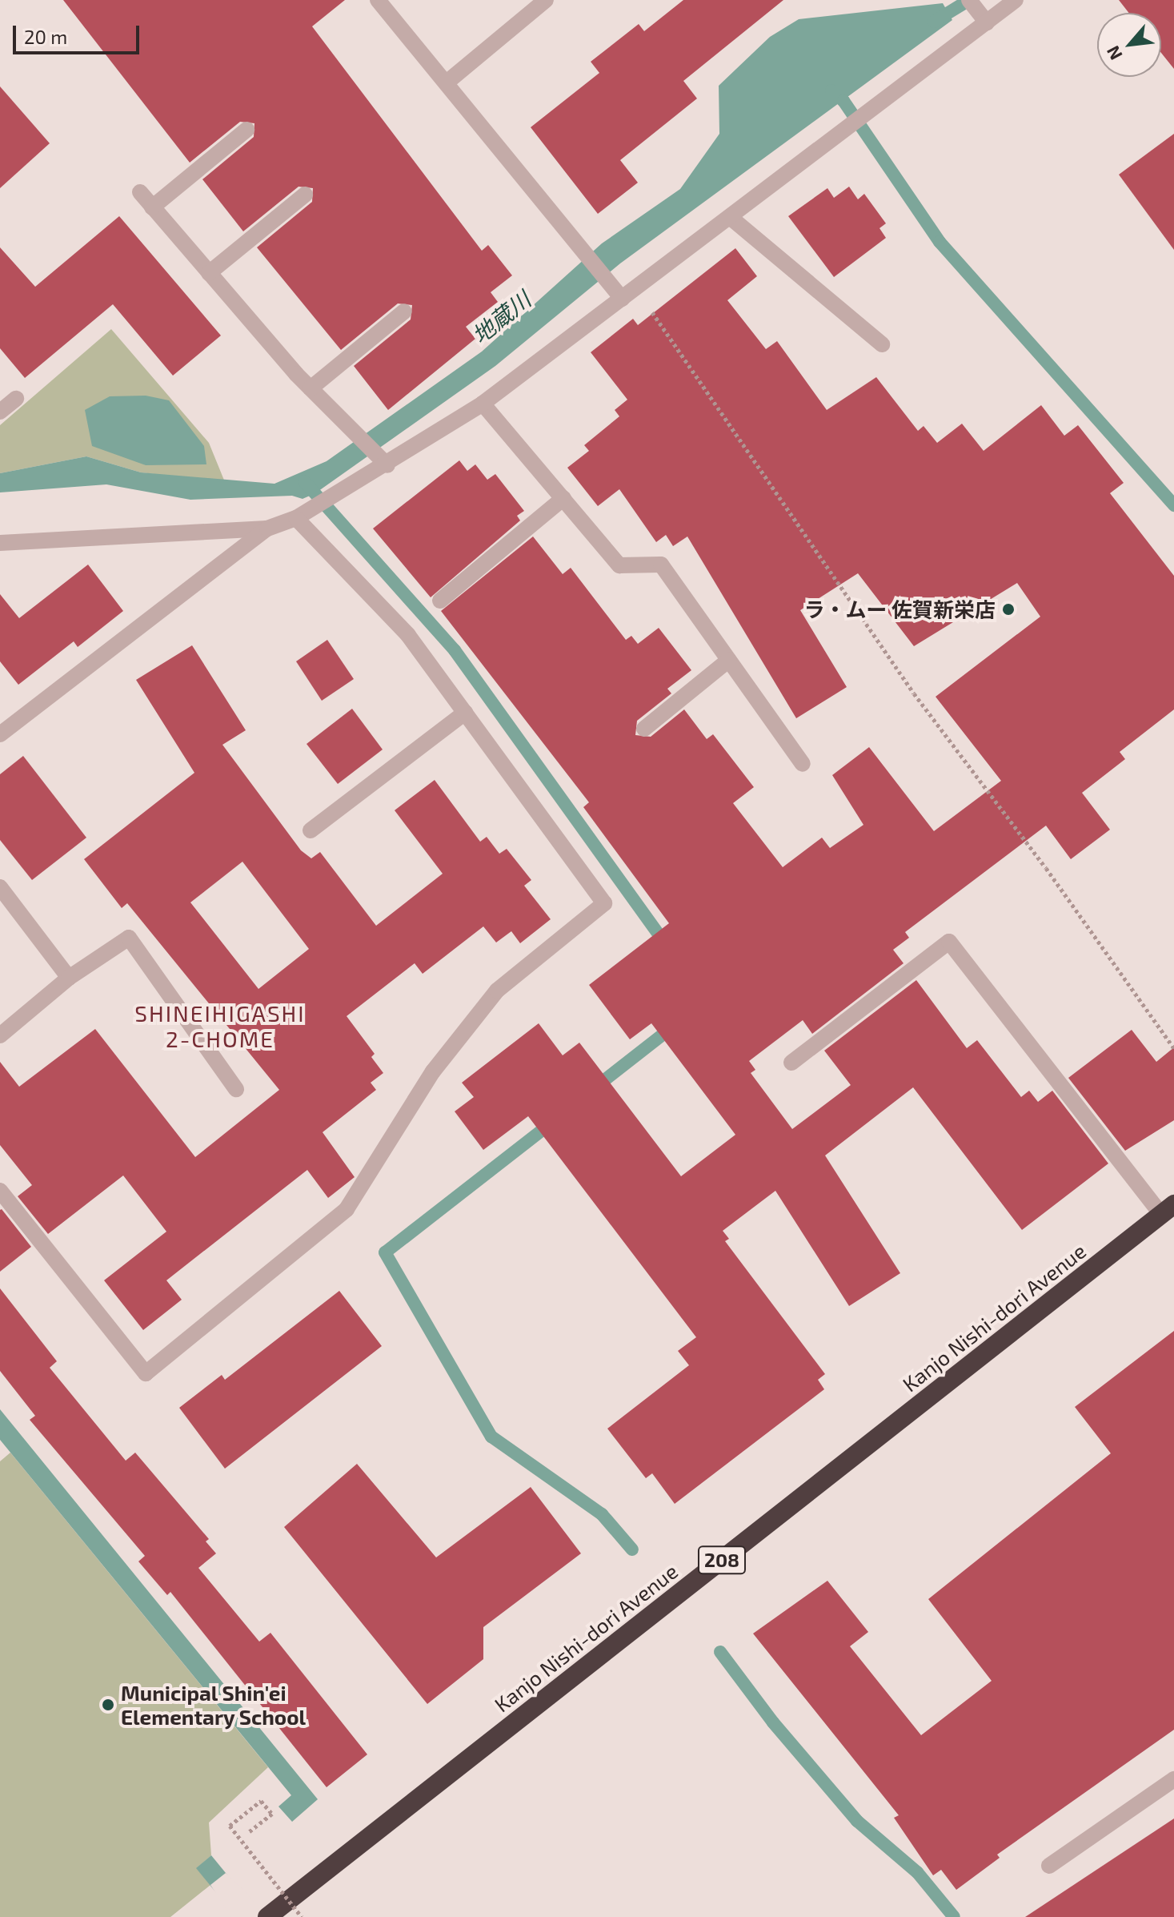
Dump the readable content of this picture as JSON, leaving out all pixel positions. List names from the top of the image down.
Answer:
{
  "streets": {
    "highway": ["Kanjo Nishi-dori Avenue", "208"]
  },
  "districts": ["SHINEIHIGASHI 2-CHOME"],
  "water": ["地蔵川"],
  "places": ["ラ・ムー 佐賀新栄店", "Municipal Shin'ei Elementary School"],
  "scale_bar": "20 m",
  "north": "bottom left"
}
